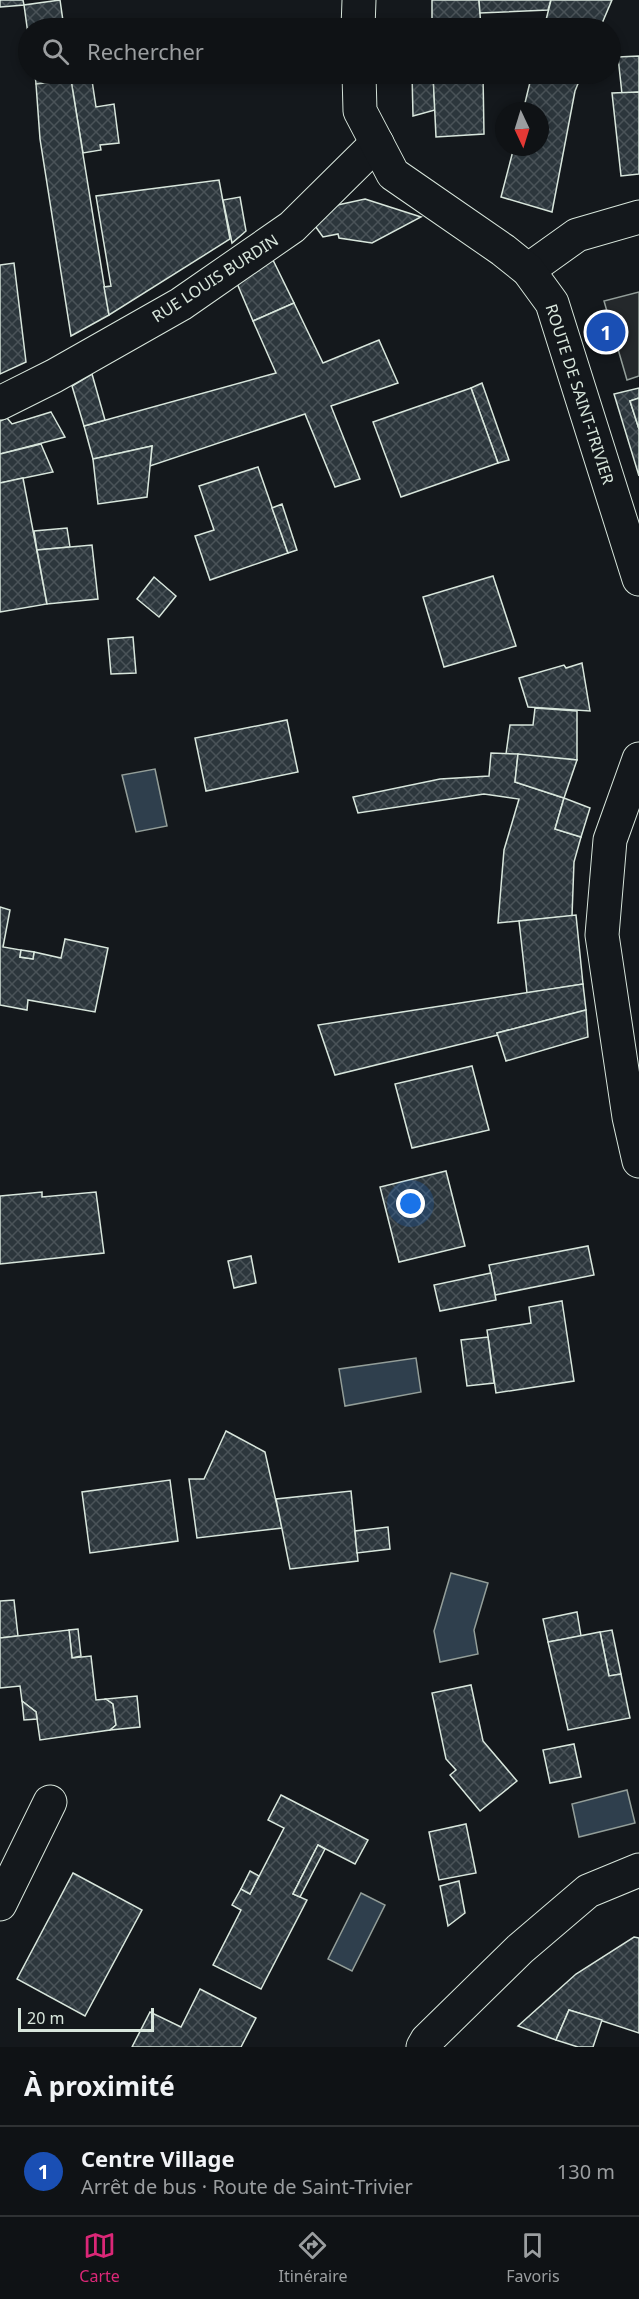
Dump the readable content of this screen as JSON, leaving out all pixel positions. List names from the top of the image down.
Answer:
{
  "streets": {
    "main road": ["RUE LOUIS BURDIN", "ROUTE DE SAINT-TRIVIER"]
  },
  "crossings": [
    ["RUE LOUIS BURDIN", "ROUTE DE SAINT-TRIVIER"]
  ],
  "scale_bar": "20 m",
  "north": "bottom",
  "page": {
    "search": "Rechercher",
    "pins": "1",
    "scale": "20 m",
    "heading": "À proximité",
    "list": [
      {
        "mark": "1",
        "name": "Centre Village",
        "note": "Arrêt de bus · Route de Saint-Trivier",
        "value": "130 m"
      }
    ],
    "nav": ["Carte", "Itinéraire", "Favoris"]
  }
}
